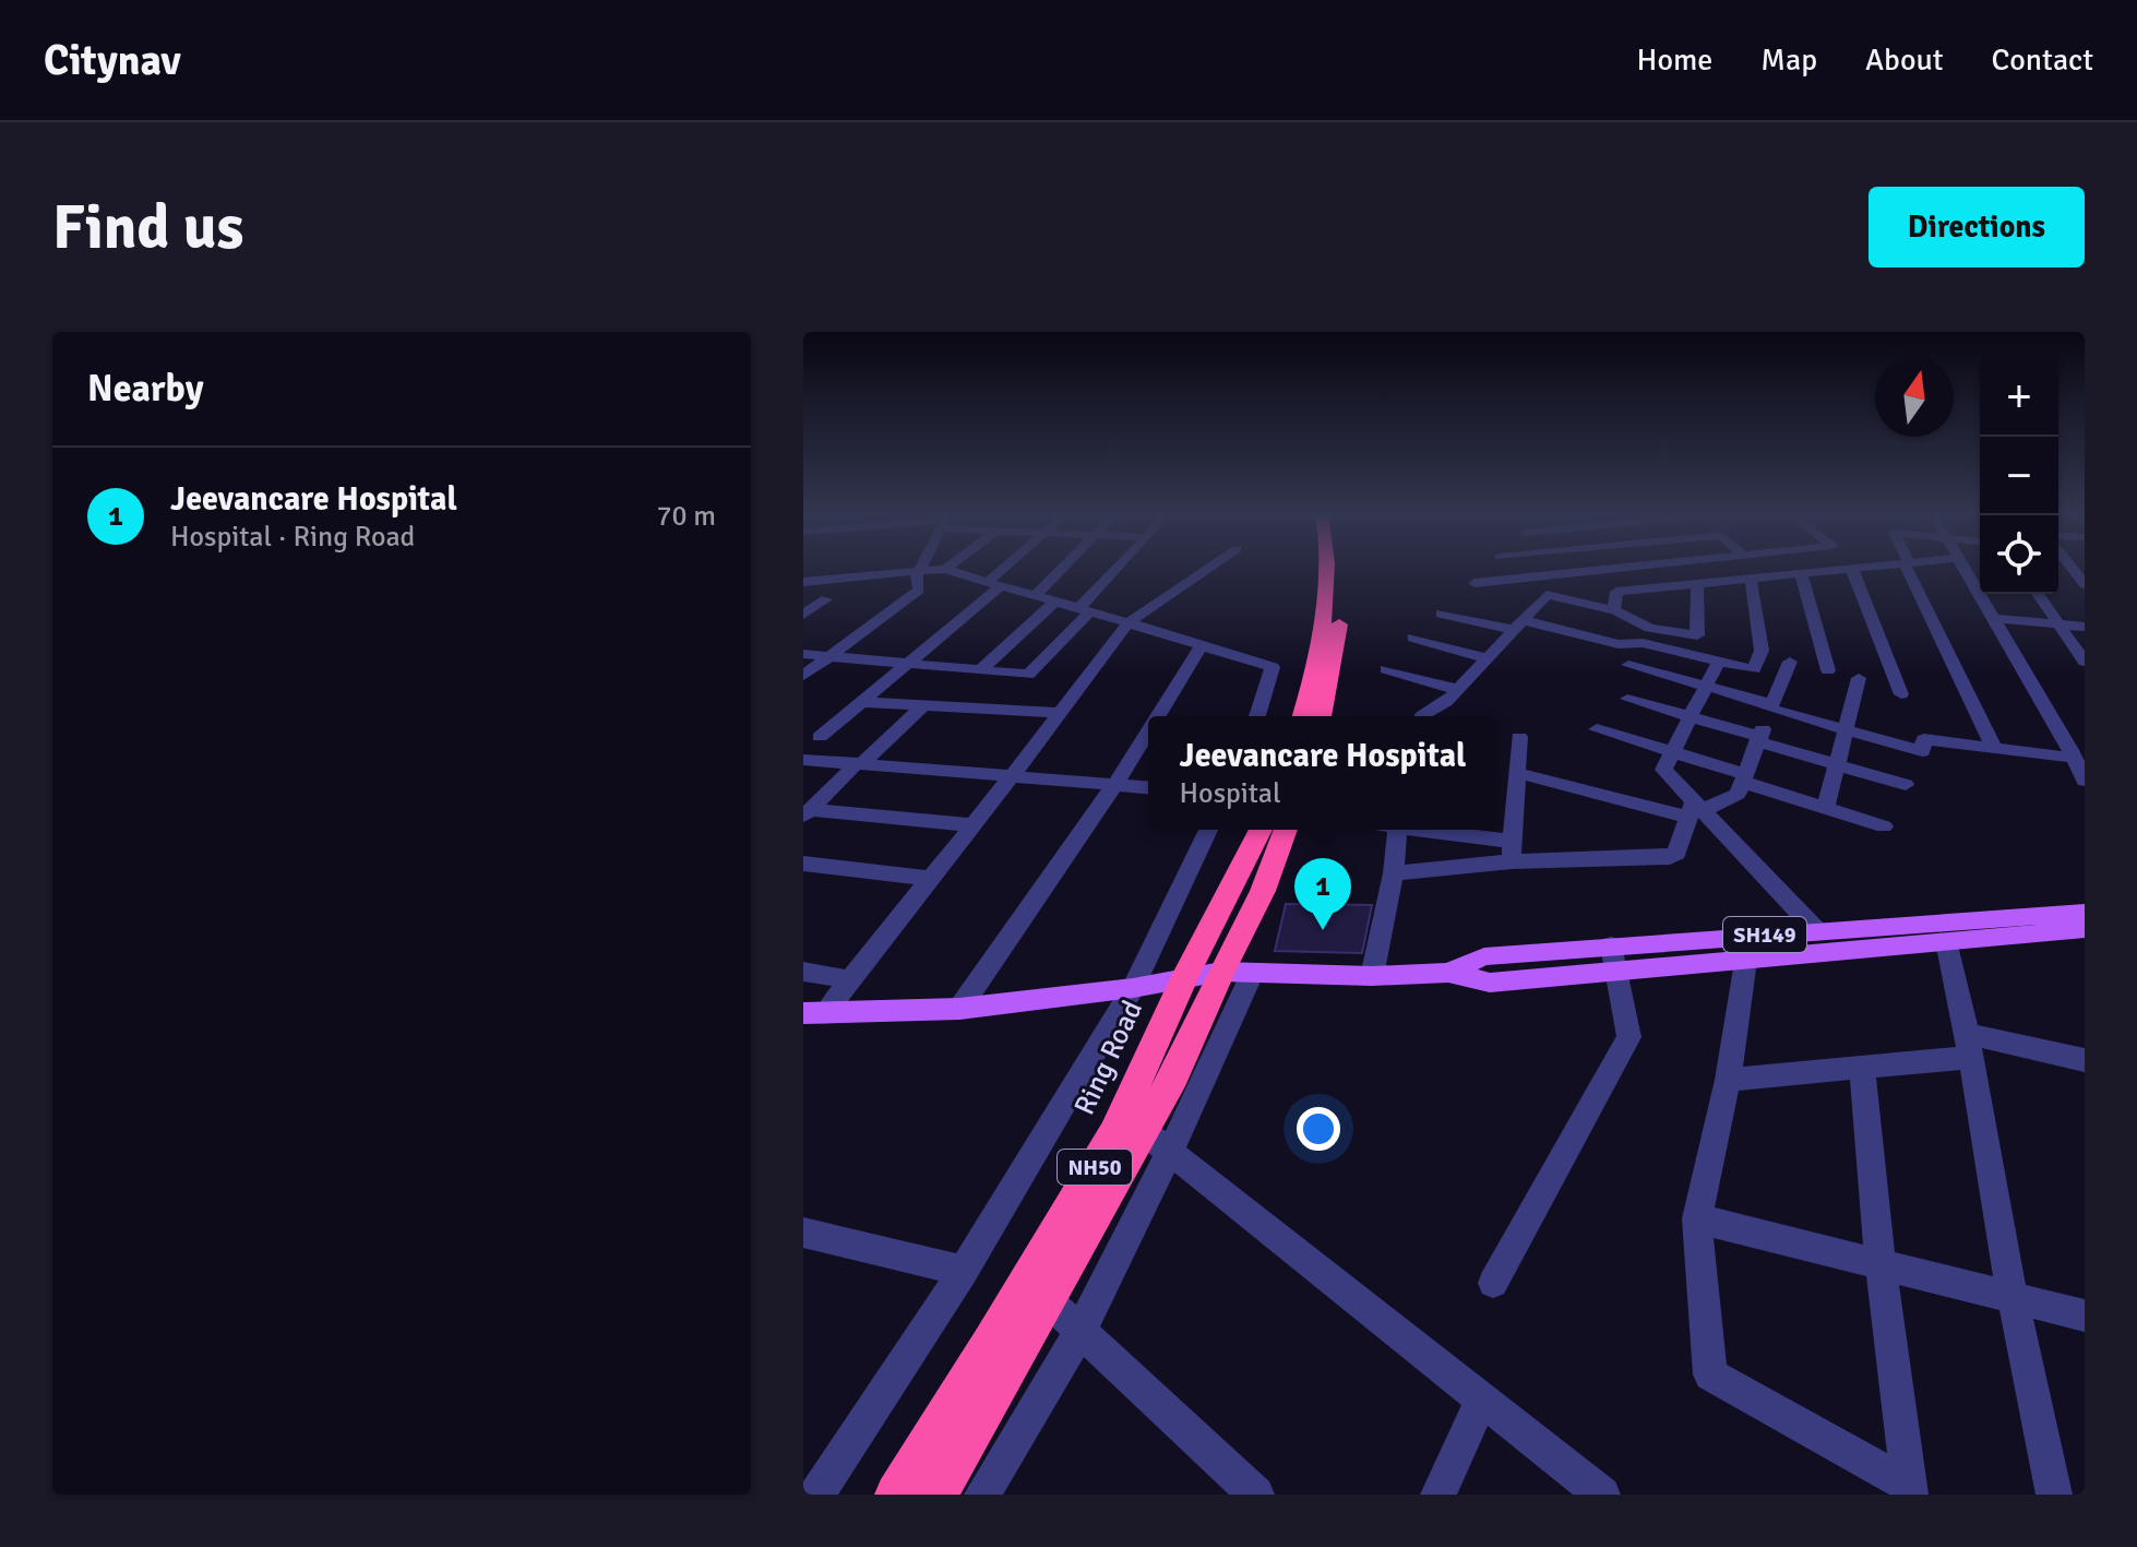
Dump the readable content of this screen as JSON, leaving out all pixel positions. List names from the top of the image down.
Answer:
{
  "streets": {
    "highway": ["Ring Road", "NH50"],
    "main road": ["SH149"]
  },
  "crossings": [
    ["SH149", "Ring Road"],
    ["SH149", "NH50"]
  ],
  "north": "top",
  "page": {
    "header": "Citynav",
    "nav": [
      "Home",
      "Map",
      "About",
      "Contact"
    ],
    "buttons": "Directions",
    "title": "Find us",
    "heading": "Nearby",
    "map_buttons": ["+", "−"],
    "list": [
      {
        "mark": "1",
        "name": "Jeevancare Hospital",
        "note": "Hospital · Ring Road",
        "value": "70 m"
      }
    ],
    "popup": ["Jeevancare Hospital", "Hospital"],
    "pins": "1"
  }
}
